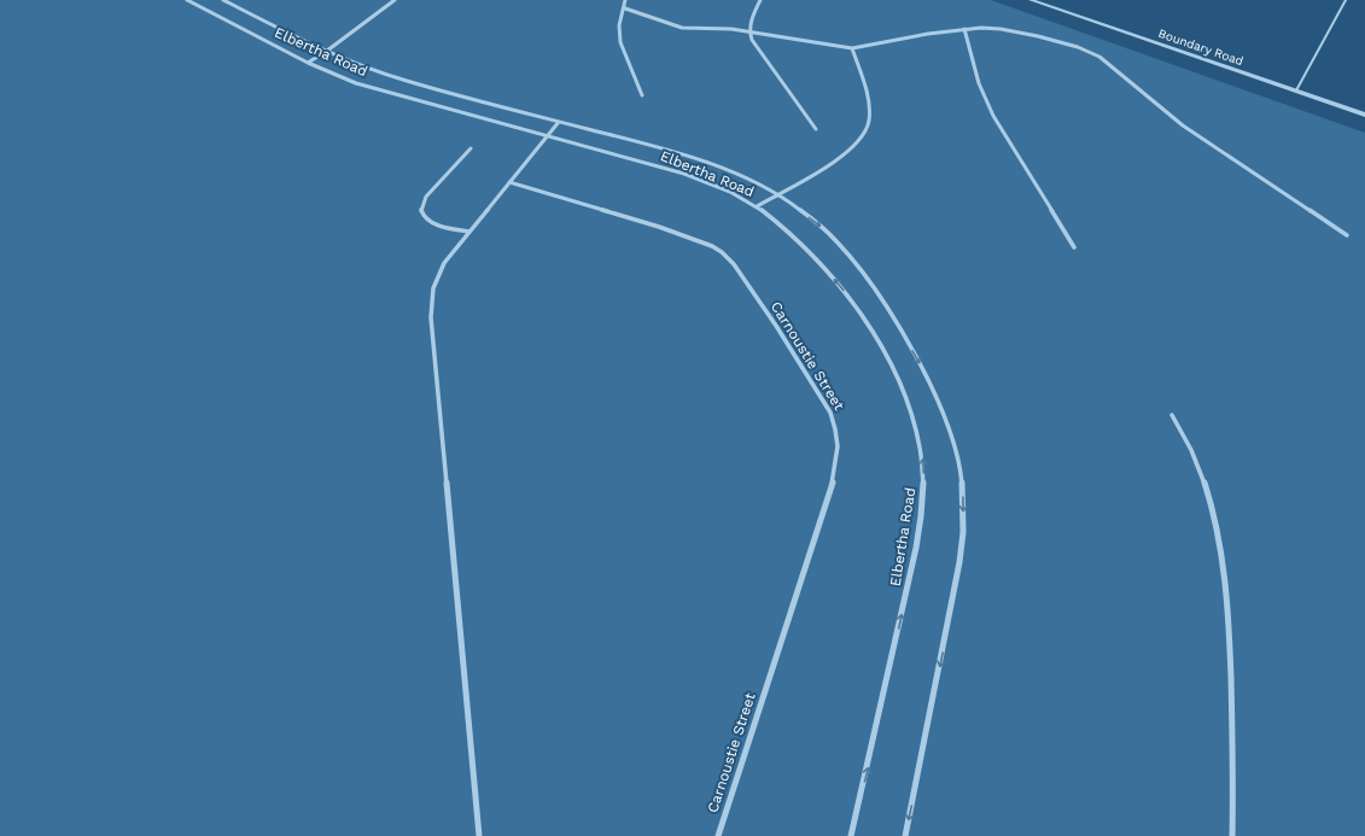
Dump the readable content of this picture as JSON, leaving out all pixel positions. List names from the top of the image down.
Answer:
{
  "streets": {
    "street": ["Boundary Road", "Elbertha Road", "Carnoustie Street"]
  }
}
